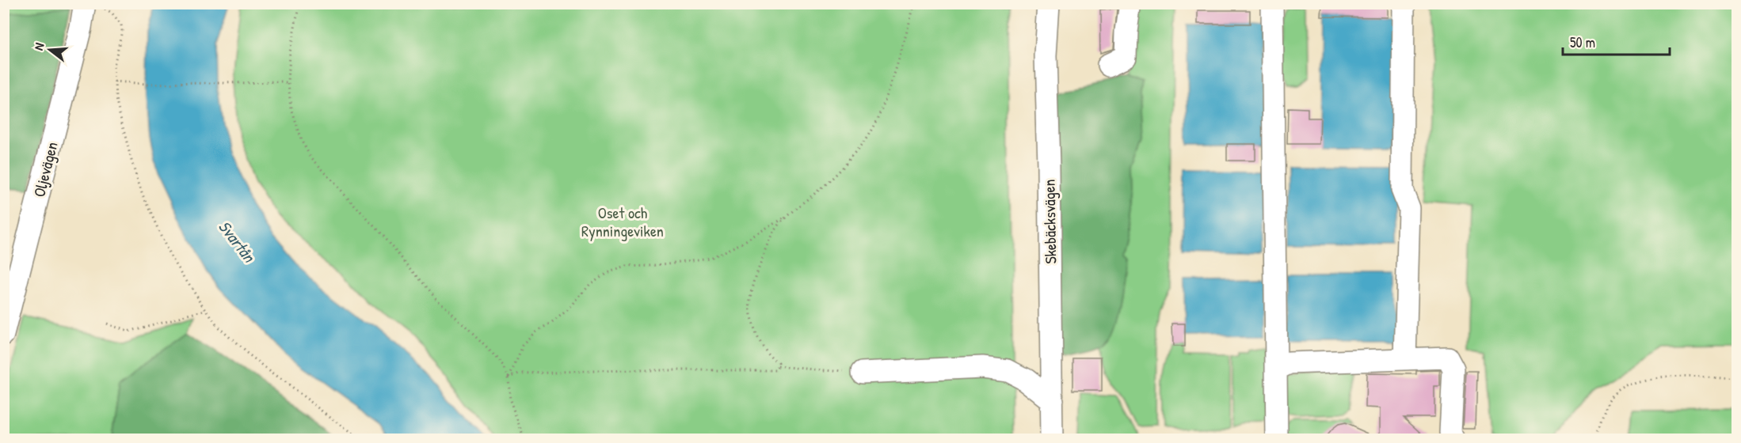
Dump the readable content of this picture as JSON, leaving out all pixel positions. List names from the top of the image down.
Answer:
{
  "streets": {
    "street": ["Oljevägen", "Skebäcksvägen"]
  },
  "water": ["Svartån"],
  "parks": ["Oset och Rynningeviken"],
  "scale_bar": "50 m",
  "north": "left"
}
